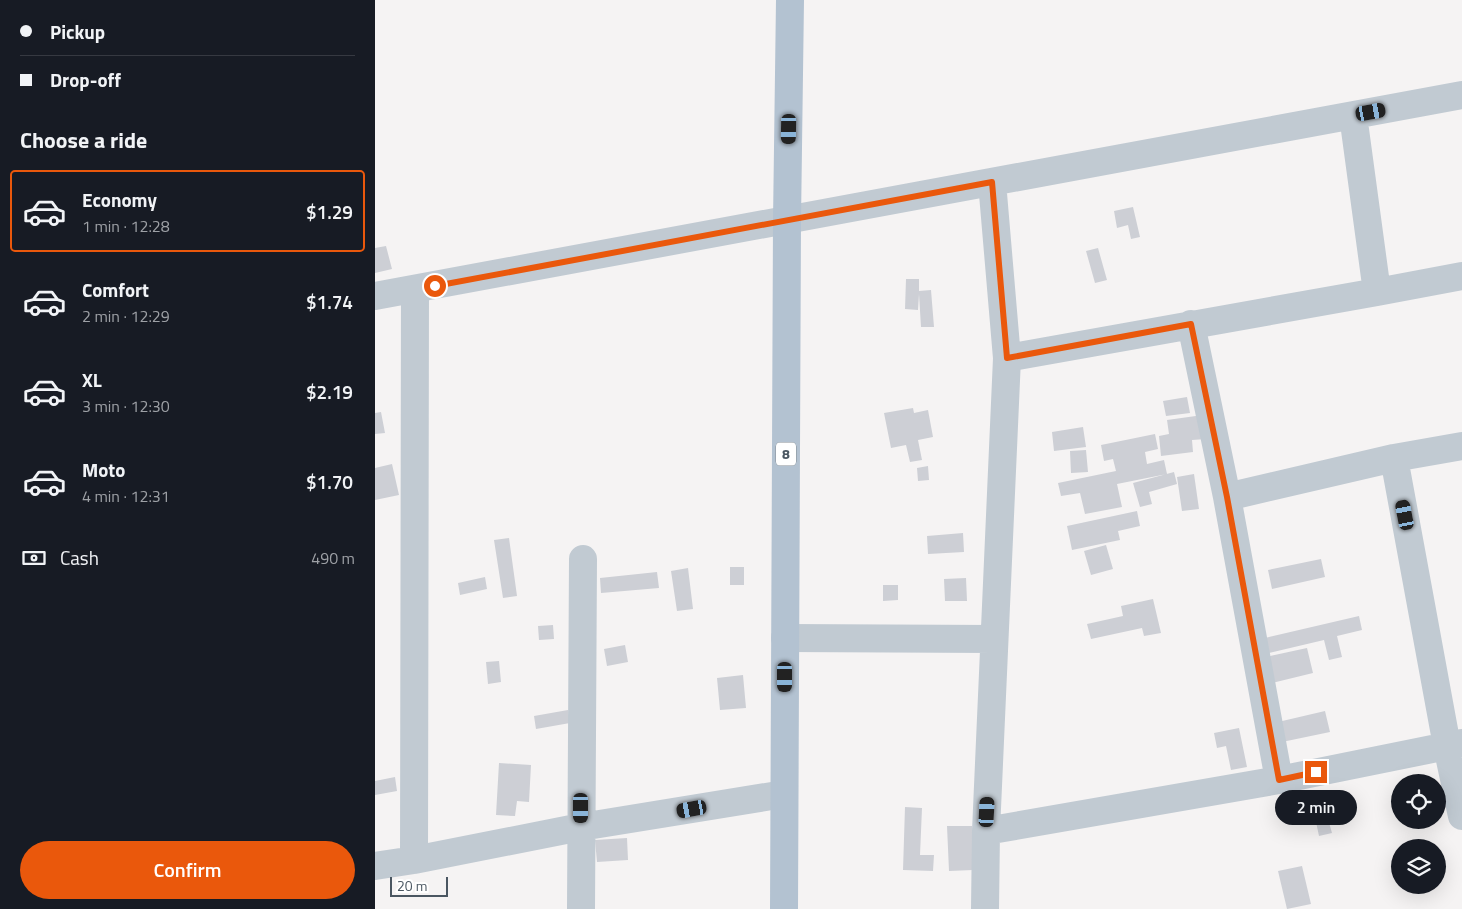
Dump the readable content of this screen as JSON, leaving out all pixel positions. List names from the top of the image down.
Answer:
{
  "streets": {
    "main road": ["8"]
  },
  "scale_bar": "20 m",
  "page": {
    "banner": ["Pickup", "Drop-off"],
    "heading": "Choose a ride",
    "list": [
      {
        "name": "Economy",
        "note": "1 min · 12:28",
        "value": "$1.29"
      },
      {
        "name": "Comfort",
        "note": "2 min · 12:29",
        "value": "$1.74"
      },
      {
        "name": "XL",
        "note": "3 min · 12:30",
        "value": "$2.19"
      },
      {
        "name": "Moto",
        "note": "4 min · 12:31",
        "value": "$1.70"
      }
    ],
    "pay": ["Cash", "490 m"],
    "bubble": "2 min",
    "buttons": "Confirm",
    "scale": "20 m"
  }
}
